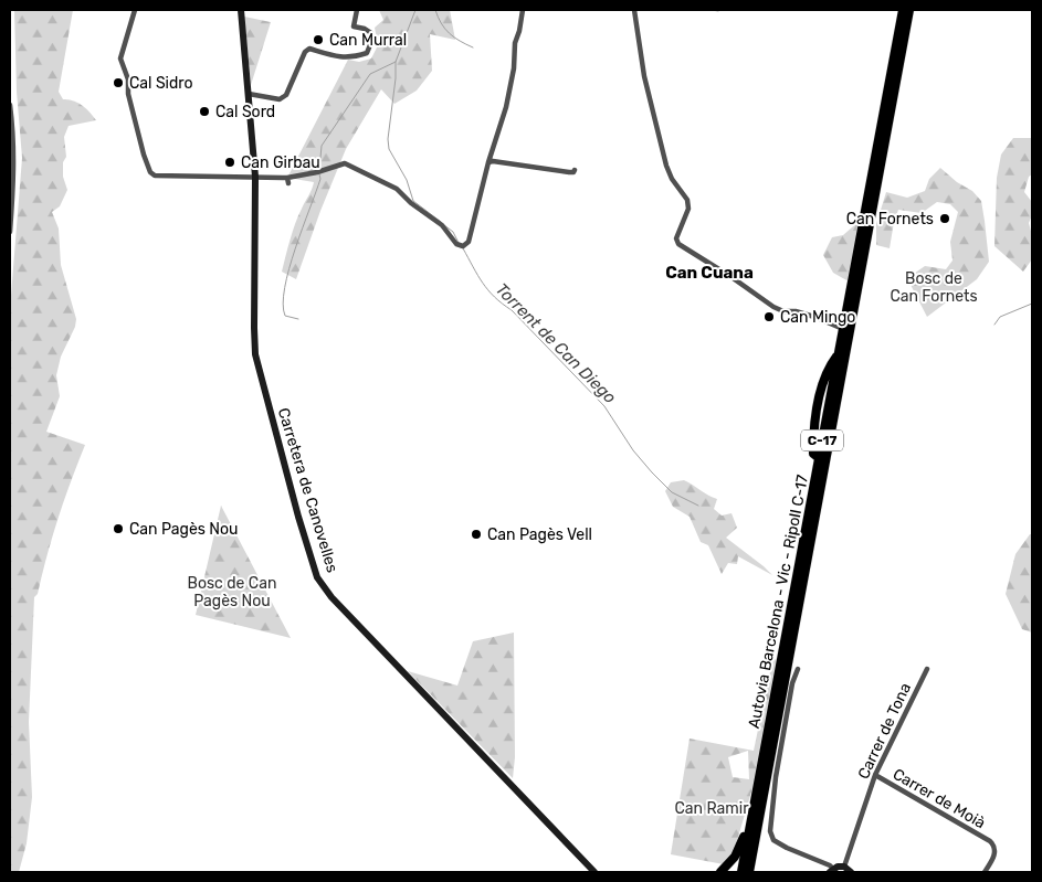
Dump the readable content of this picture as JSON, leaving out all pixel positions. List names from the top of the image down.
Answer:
{
  "streets": {
    "highway": ["C-17", "Autovia Barcelona - Vic - Ripoll C-17"],
    "street": ["Carretera de Canovelles", "Carrer de Tona", "Carrer de Moià"]
  },
  "crossings": [
    ["Carrer de Tona", "Carrer de Moià"]
  ],
  "districts": ["Can Cuana"],
  "water": ["Torrent de Can Diego"],
  "parks": ["Bosc de Can Fornets", "Bosc de Can Pagès Nou", "Can Ramir"],
  "places": [
    "Can Murral",
    "Cal Sidro",
    "Cal Sord",
    "Can Girbau",
    "Can Fornets",
    "Can Mingo",
    "Can Pagès Nou",
    "Can Pagès Vell"
  ]
}
